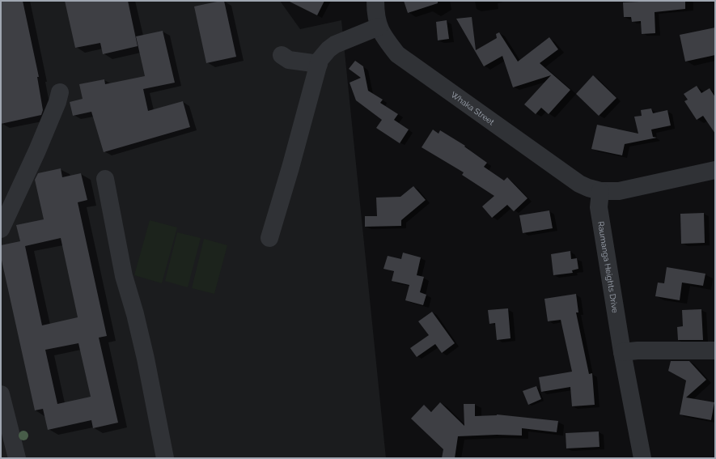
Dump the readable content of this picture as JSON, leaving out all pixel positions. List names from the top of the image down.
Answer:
{
  "streets": {
    "street": ["Whaka Street", "Raumanga Heights Drive"]
  },
  "crossings": [
    ["Whaka Street", "Raumanga Heights Drive"]
  ]
}
